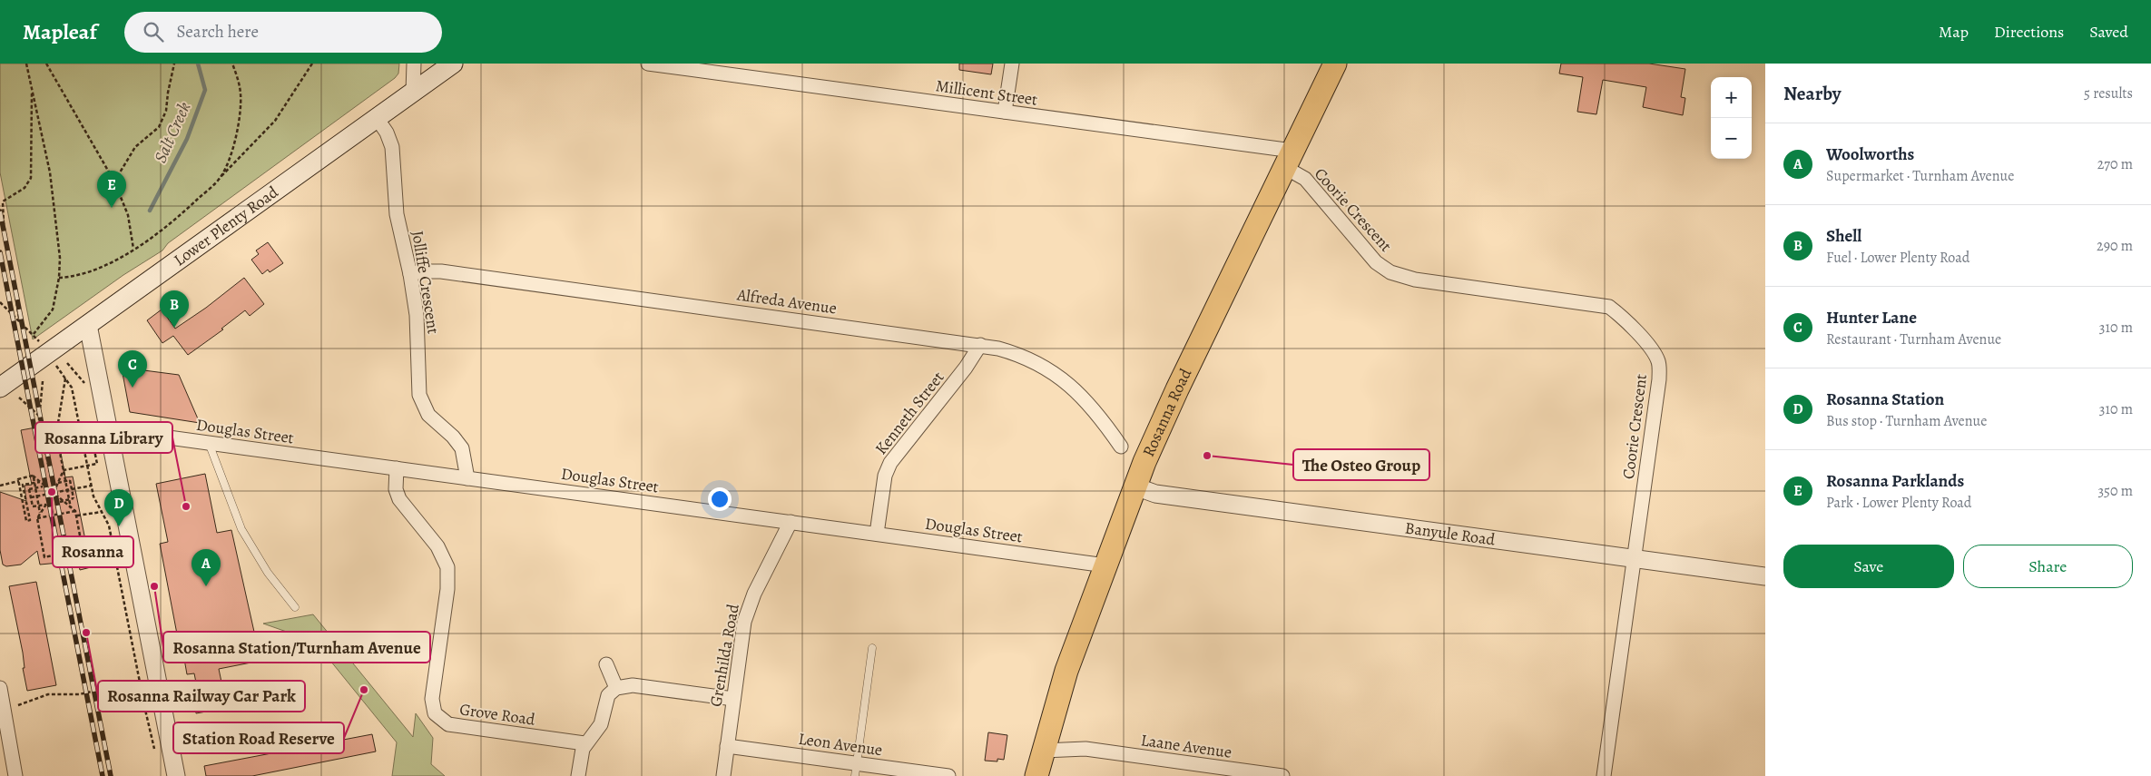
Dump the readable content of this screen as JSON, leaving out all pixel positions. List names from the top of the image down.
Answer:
{
  "streets": {
    "highway": ["Rosanna Road"],
    "main road": ["Lower Plenty Road"],
    "street": [
      "Millicent Street",
      "Coorie Crescent",
      "Jolliffe Crescent",
      "Alfreda Avenue",
      "Kenneth Street",
      "Douglas Street",
      "Banyule Road",
      "Grenhilda Road",
      "Grove Road",
      "Leon Avenue",
      "Laane Avenue"
    ]
  },
  "crossings": [
    ["Millicent Street", "Coorie Crescent"],
    ["Millicent Street", "Rosanna Road"],
    ["Coorie Crescent", "Rosanna Road"],
    ["Coorie Crescent", "Banyule Road"],
    ["Lower Plenty Road", "Jolliffe Crescent"],
    ["Jolliffe Crescent", "Alfreda Avenue"],
    ["Jolliffe Crescent", "Douglas Street"],
    ["Alfreda Avenue", "Kenneth Street"],
    ["Rosanna Road", "Douglas Street"],
    ["Rosanna Road", "Banyule Road"],
    ["Rosanna Road", "Laane Avenue"],
    ["Kenneth Street", "Douglas Street"],
    ["Douglas Street", "Grenhilda Road"],
    ["Douglas Street", "Grove Road"],
    ["Grenhilda Road", "Leon Avenue"]
  ],
  "water": ["Salt Creek"],
  "places": [
    "The Osteo Group",
    "Rosanna",
    "Rosanna Library",
    "Rosanna Station/Turnham Avenue",
    "Rosanna Railway Car Park",
    "Station Road Reserve"
  ],
  "page": {
    "header": "Mapleaf",
    "search": "Search here",
    "nav": ["Map", "Directions", "Saved"],
    "heading": ["Nearby", "5 results"],
    "map_buttons": ["+", "−"],
    "list": [
      {
        "mark": "A",
        "name": "Woolworths",
        "note": "Supermarket · Turnham Avenue",
        "value": "270 m"
      },
      {
        "mark": "B",
        "name": "Shell",
        "note": "Fuel · Lower Plenty Road",
        "value": "290 m"
      },
      {
        "mark": "C",
        "name": "Hunter Lane",
        "note": "Restaurant · Turnham Avenue",
        "value": "310 m"
      },
      {
        "mark": "D",
        "name": "Rosanna Station",
        "note": "Bus stop · Turnham Avenue",
        "value": "310 m"
      },
      {
        "mark": "E",
        "name": "Rosanna Parklands",
        "note": "Park · Lower Plenty Road",
        "value": "350 m"
      }
    ],
    "pins": [
      "E",
      "B",
      "C",
      "D",
      "A"
    ],
    "buttons": ["Save", "Share"]
  }
}
